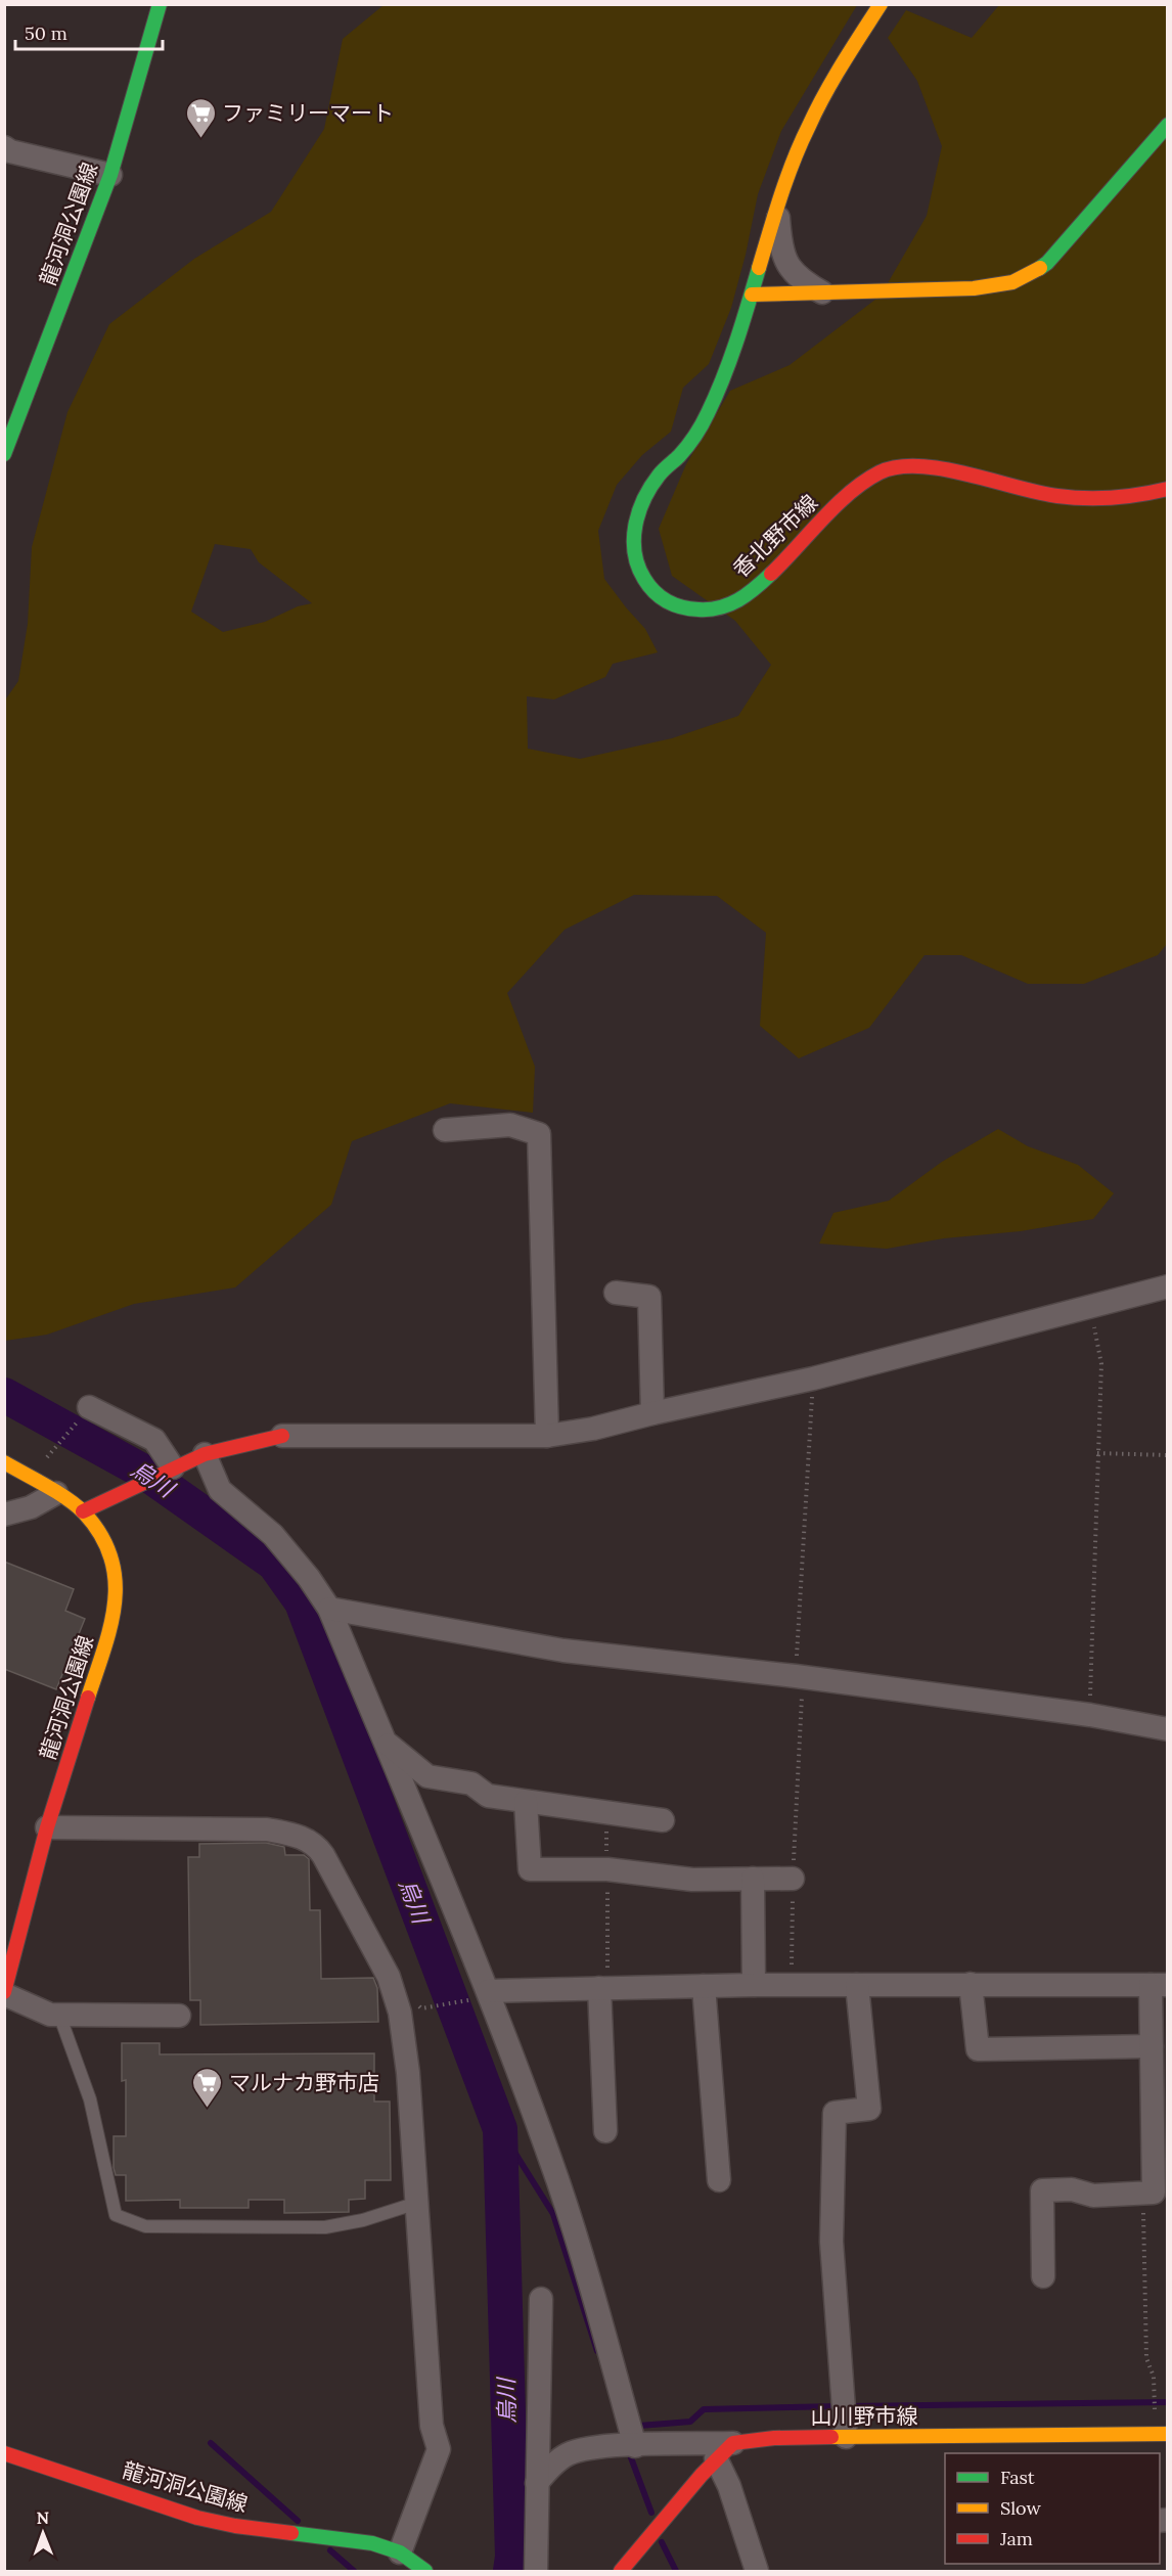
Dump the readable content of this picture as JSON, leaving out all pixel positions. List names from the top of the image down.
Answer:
{
  "streets": {
    "main road": ["龍河洞公園線", "香北野市線", "山川野市線"]
  },
  "water": ["烏川"],
  "places": {
    "supermarket": ["ファミリーマート", "マルナカ野市店"]
  },
  "legend": ["Fast", "Slow", "Jam"],
  "scale_bar": "50 m",
  "north": "top"
}
